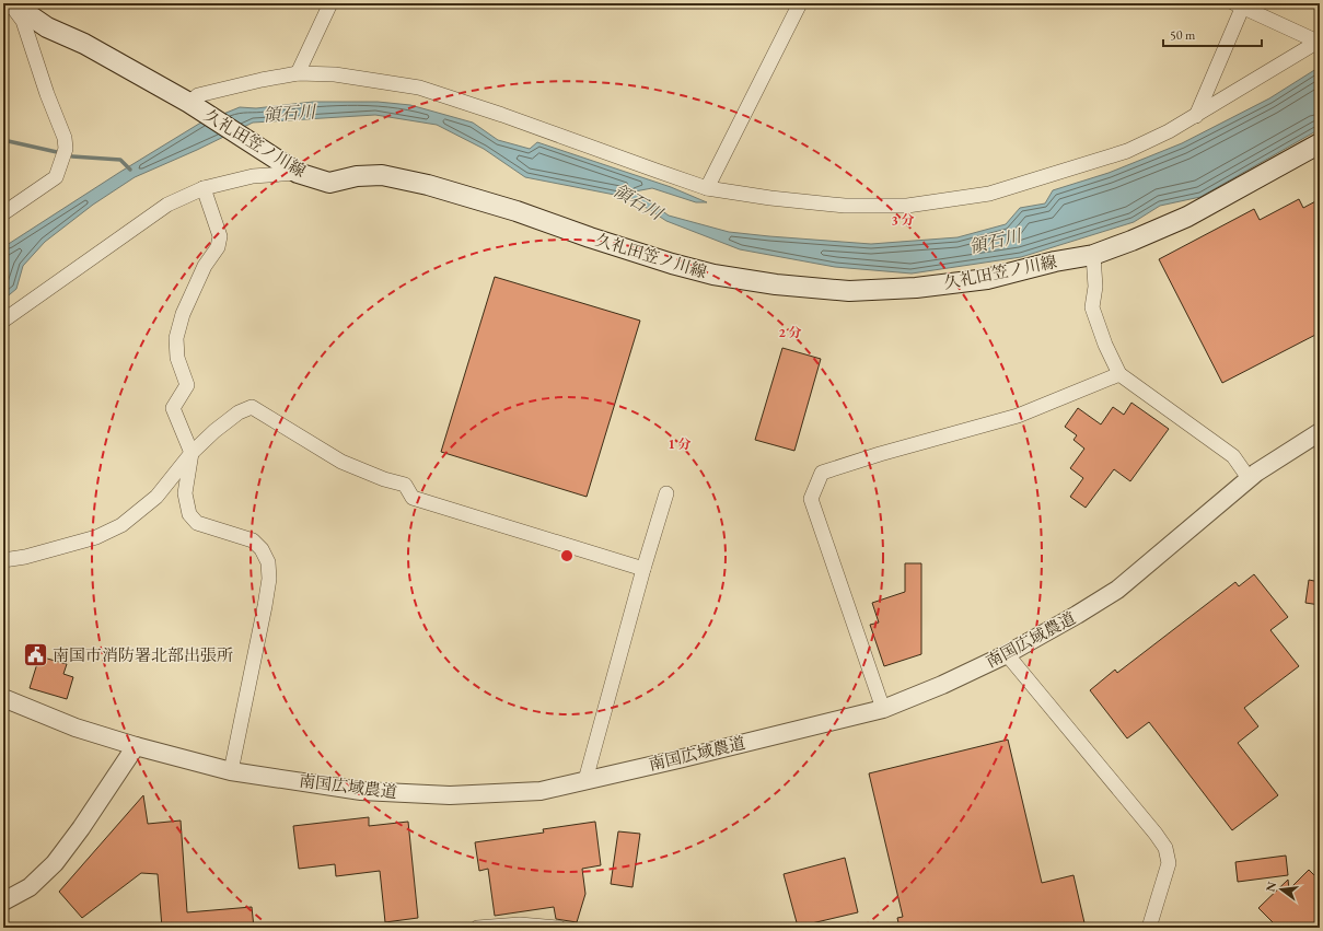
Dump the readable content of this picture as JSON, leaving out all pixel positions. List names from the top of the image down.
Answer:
{
  "streets": {
    "main road": ["久礼田笠ノ川線"],
    "street": ["南国広域農道"]
  },
  "water": ["領石川"],
  "places": {
    "public building": ["南国市消防署北部出張所"]
  },
  "scale_bar": "50 m",
  "north": "left",
  "rings": ["3 分", "2 分", "1 分"]
}
